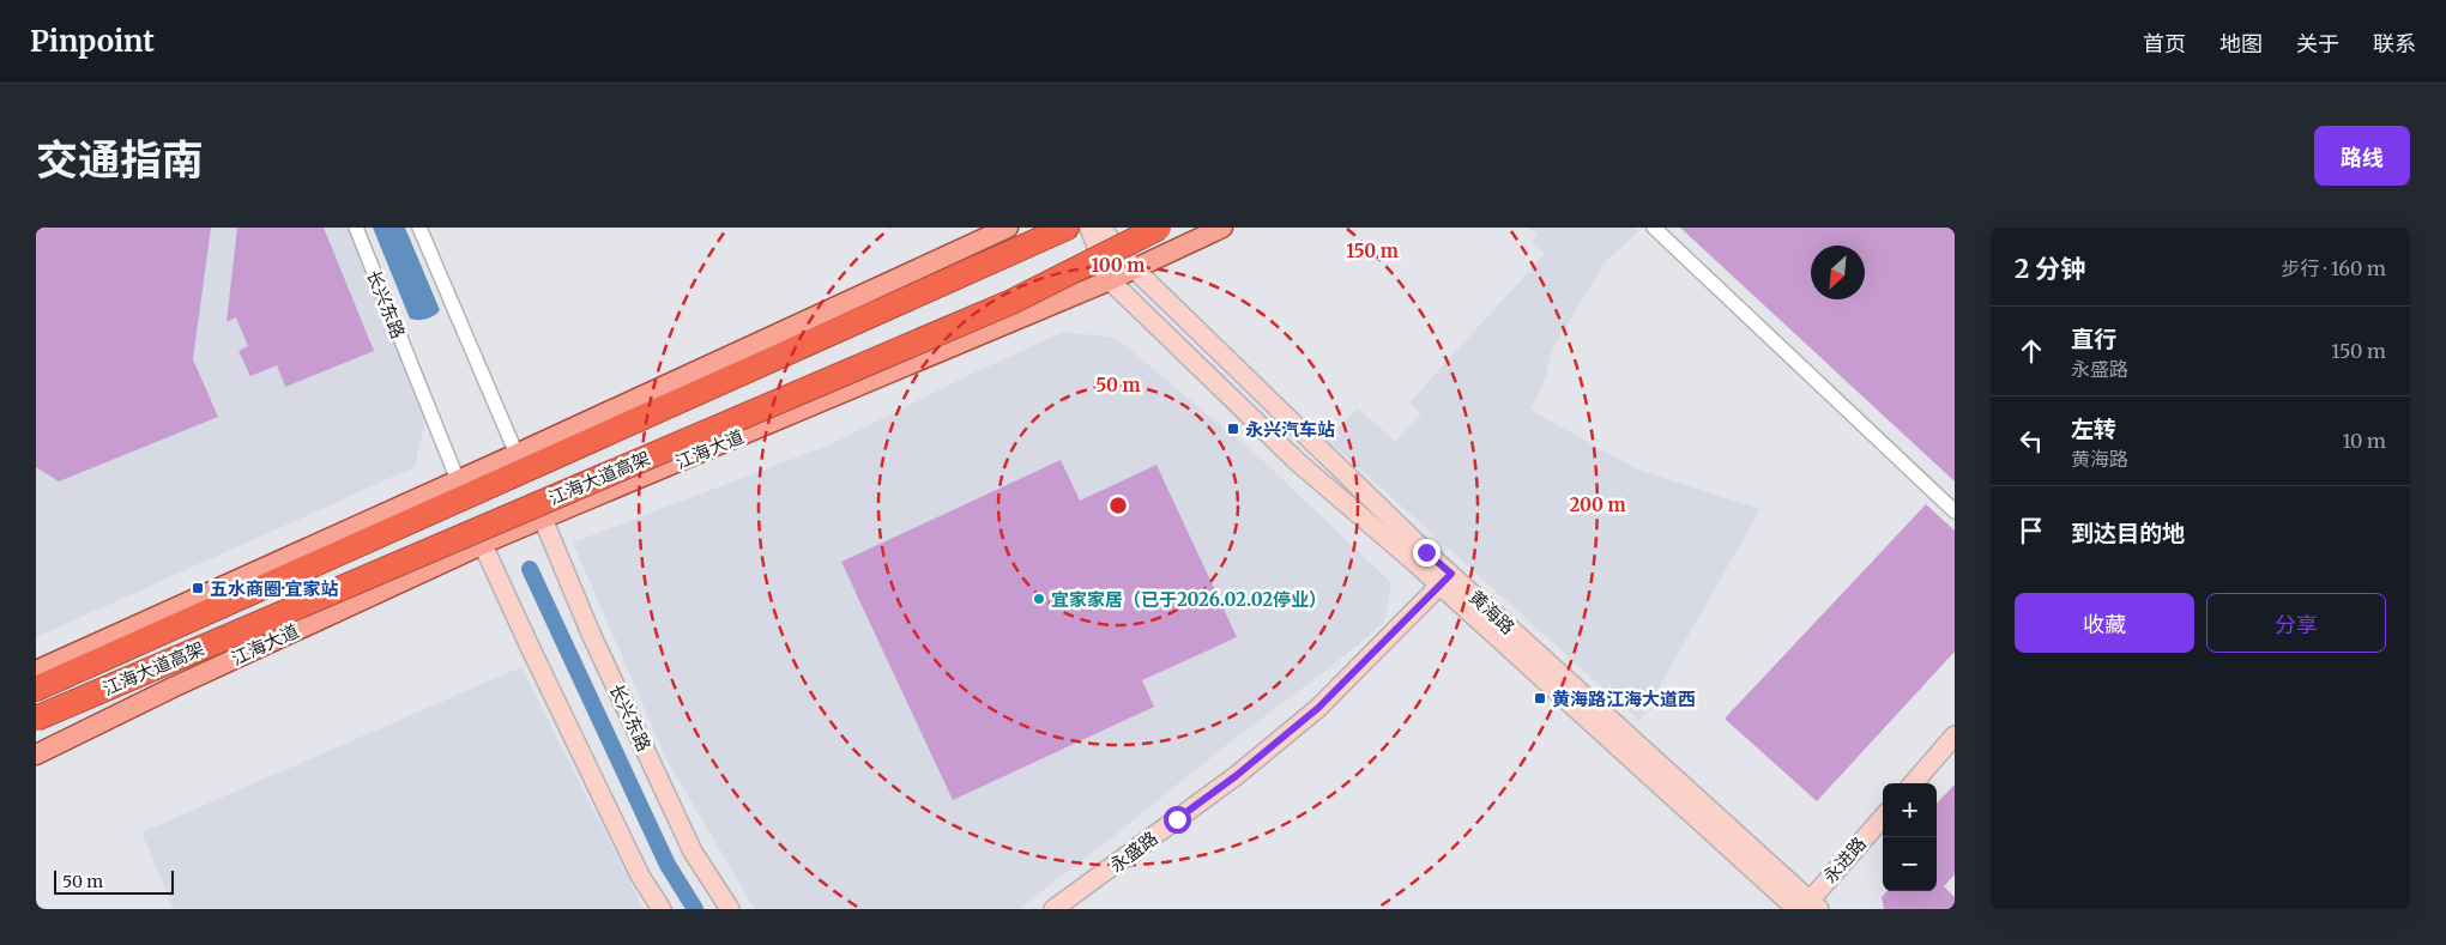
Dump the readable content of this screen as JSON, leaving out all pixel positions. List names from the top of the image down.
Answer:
{
  "streets": {
    "highway": ["江海大道高架"],
    "main road": ["江海大道"],
    "street": [
      "长兴东路",
      "黄海路",
      "永盛路",
      "永进路"
    ]
  },
  "crossings": [
    ["长兴东路", "江海大道"],
    ["江海大道", "黄海路"],
    ["黄海路", "永盛路"],
    ["黄海路", "永进路"]
  ],
  "places": {
    "transit": ["永兴汽车站", "五水商圈·宜家站", "黄海路江海大道西"],
    "other": ["宜家家居（已于2026.02.02停业）"]
  },
  "scale_bar": "50 m",
  "north": "bottom left",
  "page": {
    "header": "Pinpoint",
    "nav": [
      "首页",
      "地图",
      "关于",
      "联系"
    ],
    "title": "交通指南",
    "buttons": [
      "路线",
      ["收藏", "分享"]
    ],
    "heading": ["2 分钟", "步行 · 160 m"],
    "list": [
      ["直行", "永盛路", "150 m"],
      ["左转", "黄海路", "10 m"],
      "到达目的地"
    ],
    "map_buttons": ["+", "−"],
    "scale": "50 m"
  },
  "rings": [
    "150 m",
    "100 m",
    "50 m",
    "200 m"
  ]
}
